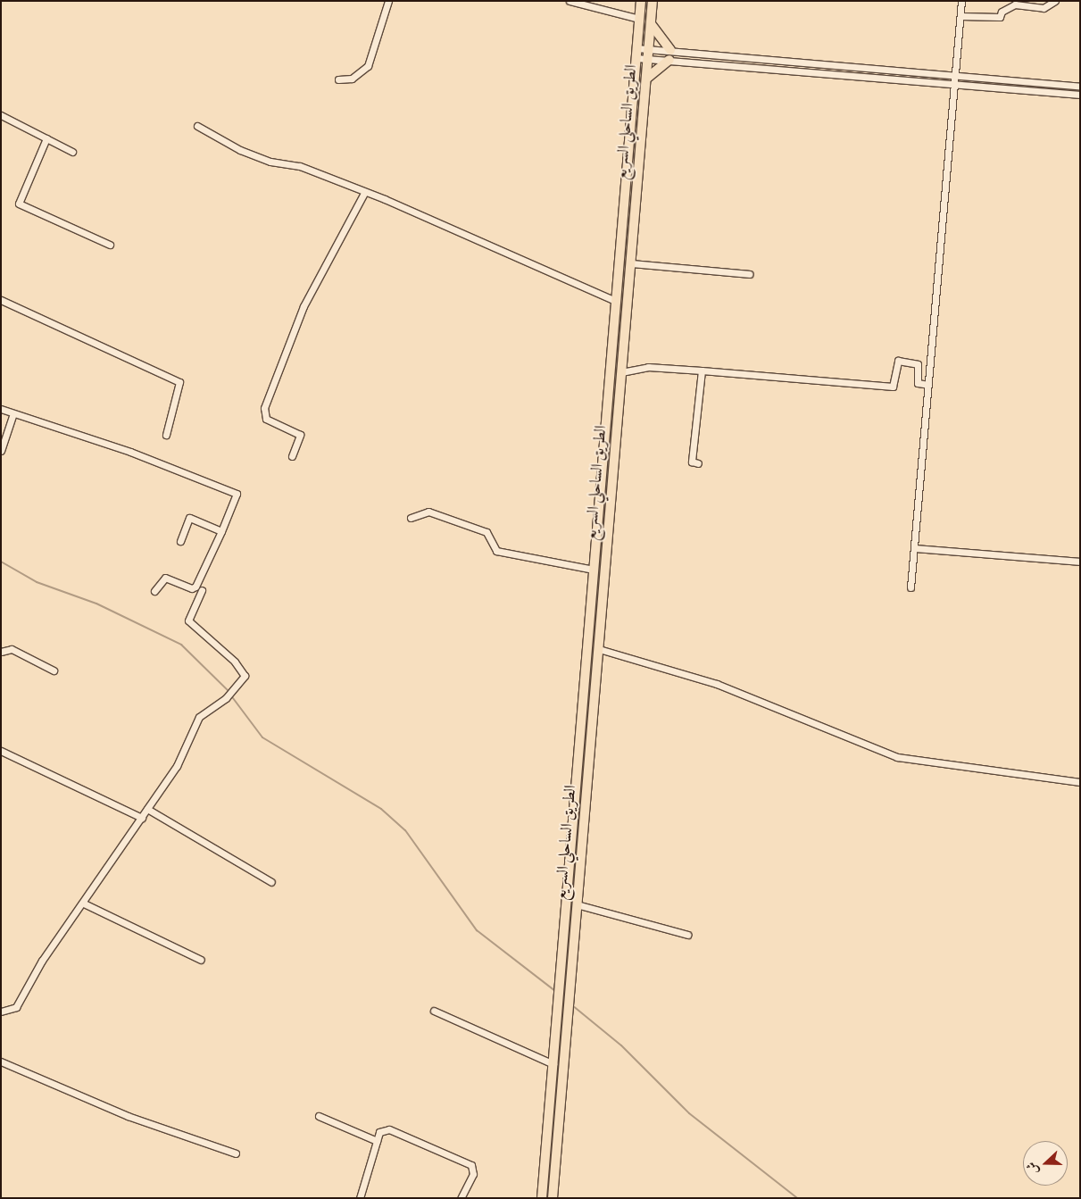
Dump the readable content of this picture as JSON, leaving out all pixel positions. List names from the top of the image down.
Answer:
{
  "streets": {
    "highway": ["الطريق الساحلي السريع"]
  },
  "north": "left"
}
